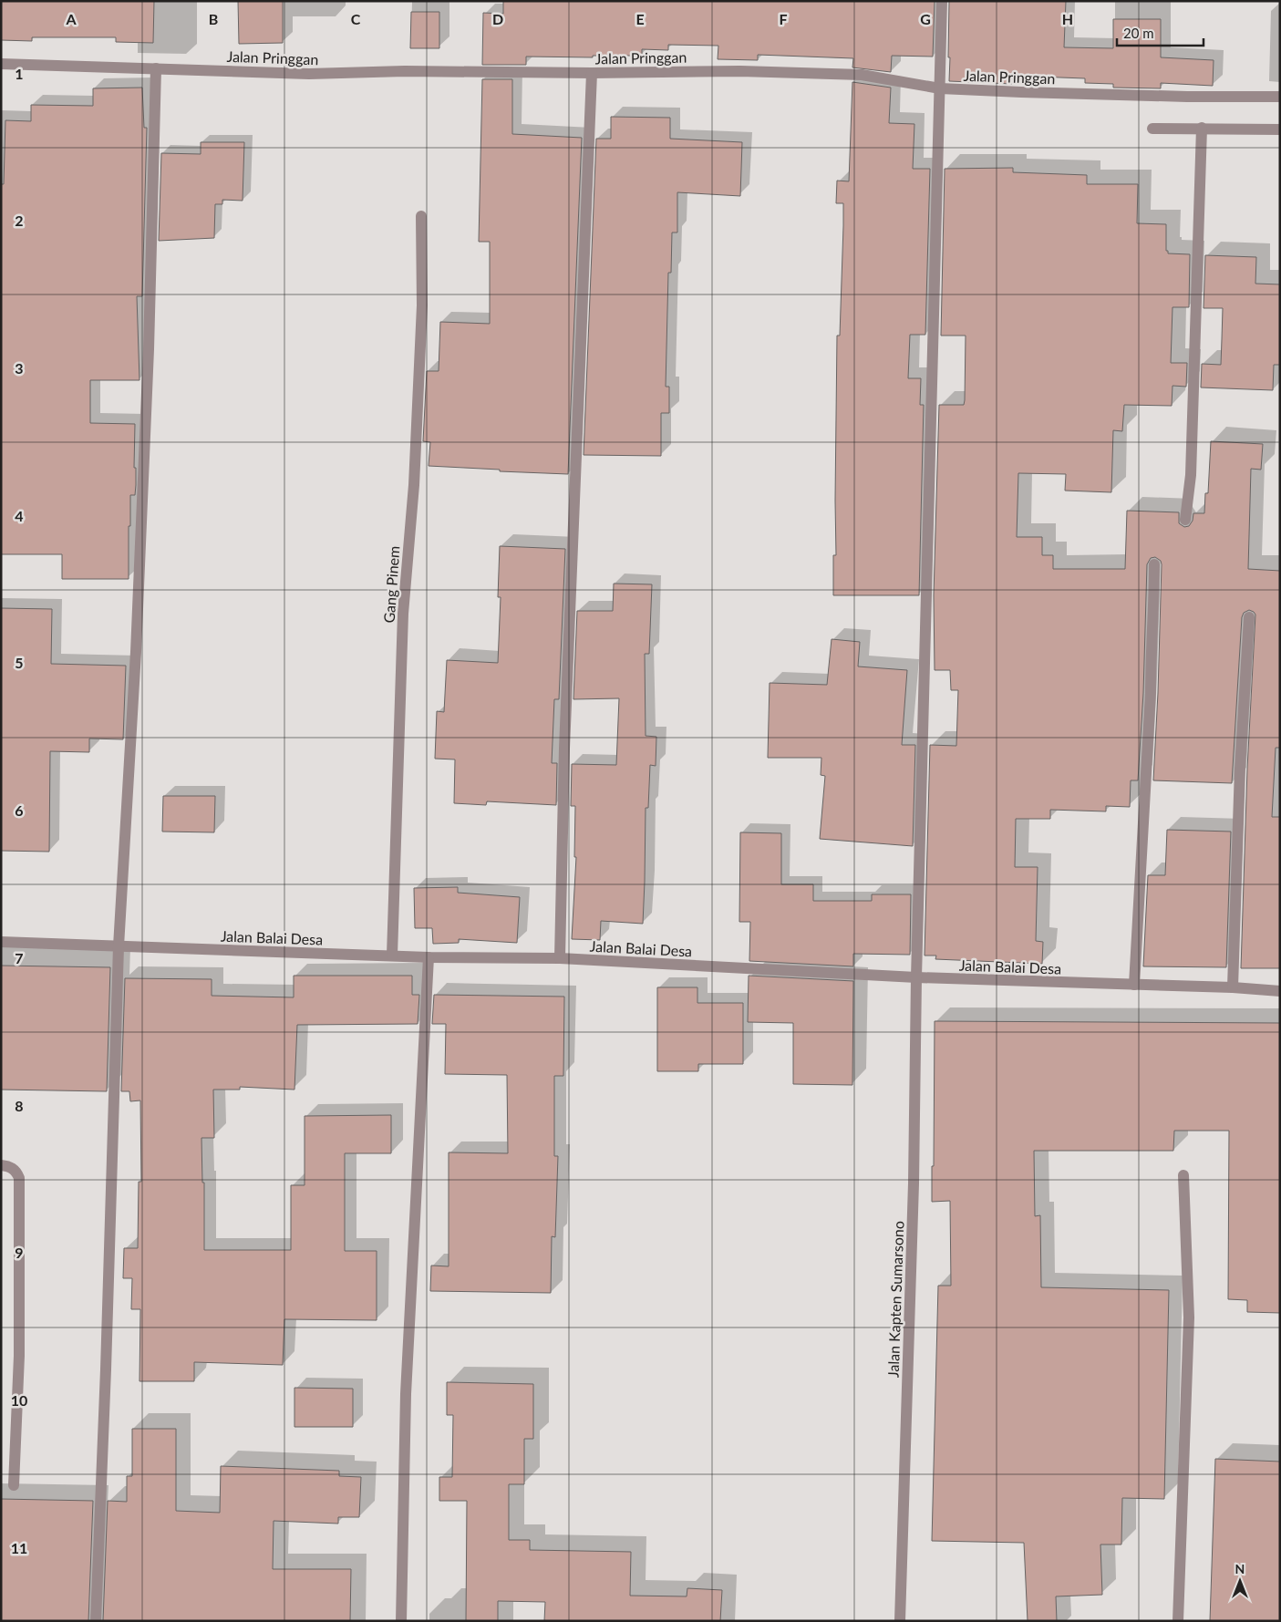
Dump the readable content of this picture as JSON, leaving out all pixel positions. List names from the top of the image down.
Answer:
{
  "streets": {
    "street": [
      "Jalan Pringgan",
      "Gang Pinem",
      "Jalan Balai Desa",
      "Jalan Kapten Sumarsono"
    ]
  },
  "crossings": [
    ["Jalan Pringgan", "Jalan Kapten Sumarsono"],
    ["Gang Pinem", "Jalan Balai Desa"],
    ["Jalan Balai Desa", "Jalan Kapten Sumarsono"]
  ],
  "scale_bar": "20 m",
  "north": "top",
  "grid": {
    "columns": [
      "A",
      "B",
      "C",
      "D",
      "E",
      "F",
      "G",
      "H"
    ],
    "rows": [
      "1",
      "2",
      "3",
      "4",
      "5",
      "6",
      "7",
      "8",
      "9",
      "10",
      "11"
    ]
  }
}
